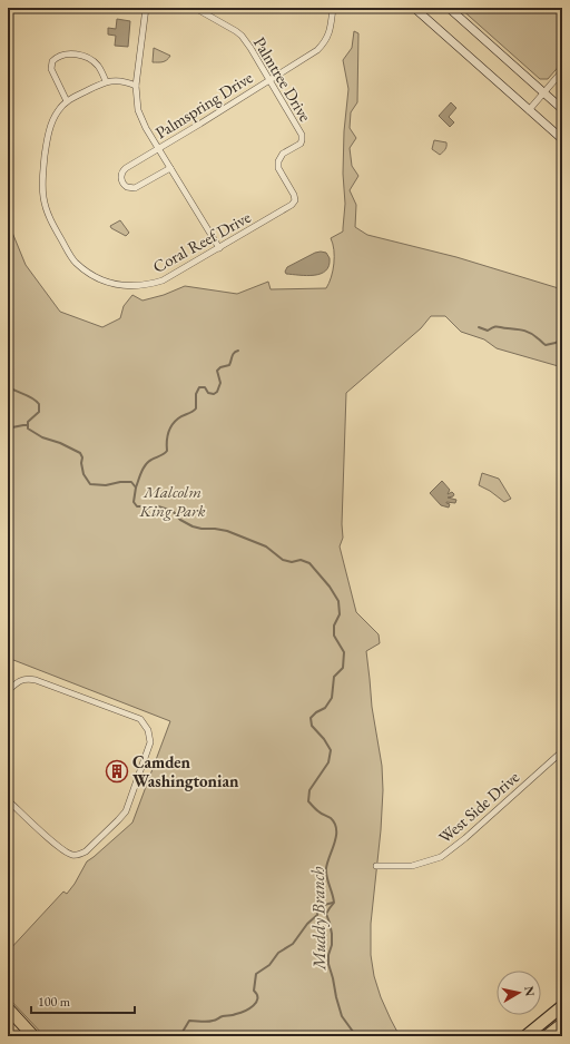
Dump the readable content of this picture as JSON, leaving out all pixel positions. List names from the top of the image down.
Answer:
{
  "streets": {
    "street": [
      "Palmtree Drive",
      "Palmspring Drive",
      "Coral Reef Drive",
      "West Side Drive"
    ]
  },
  "crossings": [
    ["Palmtree Drive", "Palmspring Drive"],
    ["Palmtree Drive", "Coral Reef Drive"]
  ],
  "water": ["Muddy Branch"],
  "parks": ["Malcolm King Park"],
  "places": {
    "building": ["Camden Washingtonian"]
  },
  "scale_bar": "100 m",
  "north": "right"
}
